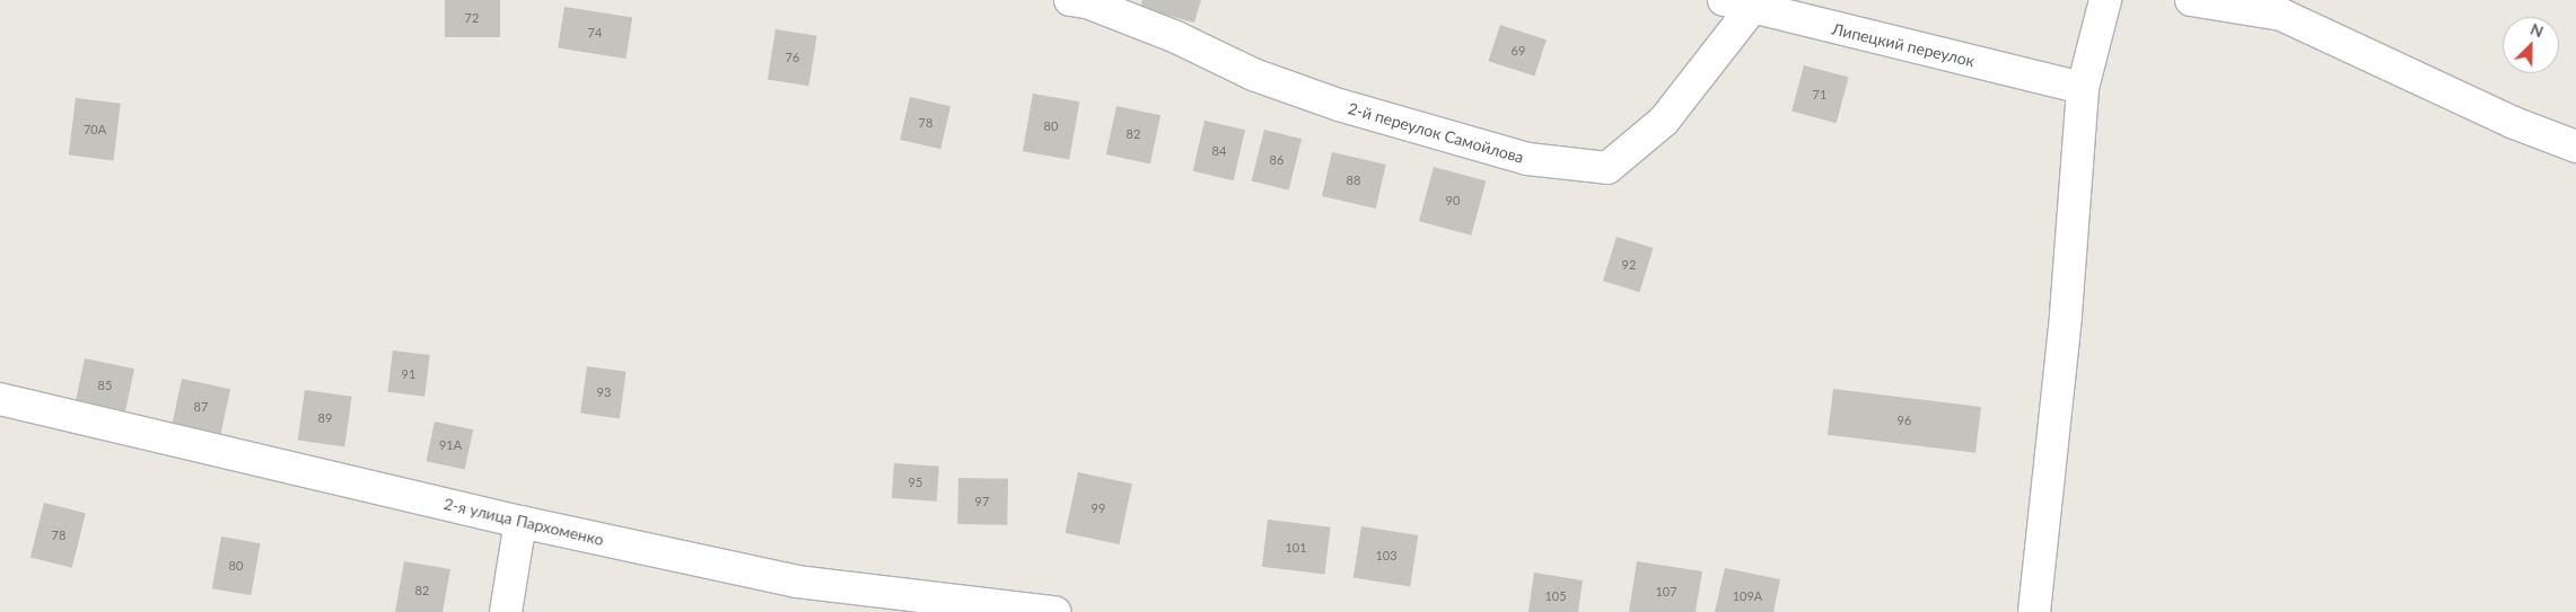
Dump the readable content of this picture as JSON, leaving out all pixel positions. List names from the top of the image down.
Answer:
{
  "streets": {
    "street": ["Липецкий переулок", "2-й переулок Самойлова", "2-я улица Пархоменко"]
  },
  "crossings": [
    ["Липецкий переулок", "2-й переулок Самойлова"]
  ],
  "house_numbers": [
    "72",
    "74",
    "69",
    "76",
    "71",
    "78",
    "80",
    "70А",
    "82",
    "84",
    "86",
    "88",
    "90",
    "92",
    "91",
    "85",
    "93",
    "87",
    "89",
    "96",
    "91А",
    "95",
    "97",
    "99",
    "78",
    "101",
    "103",
    "80",
    "82",
    "107",
    "105",
    "109А"
  ],
  "north": "top right"
}
